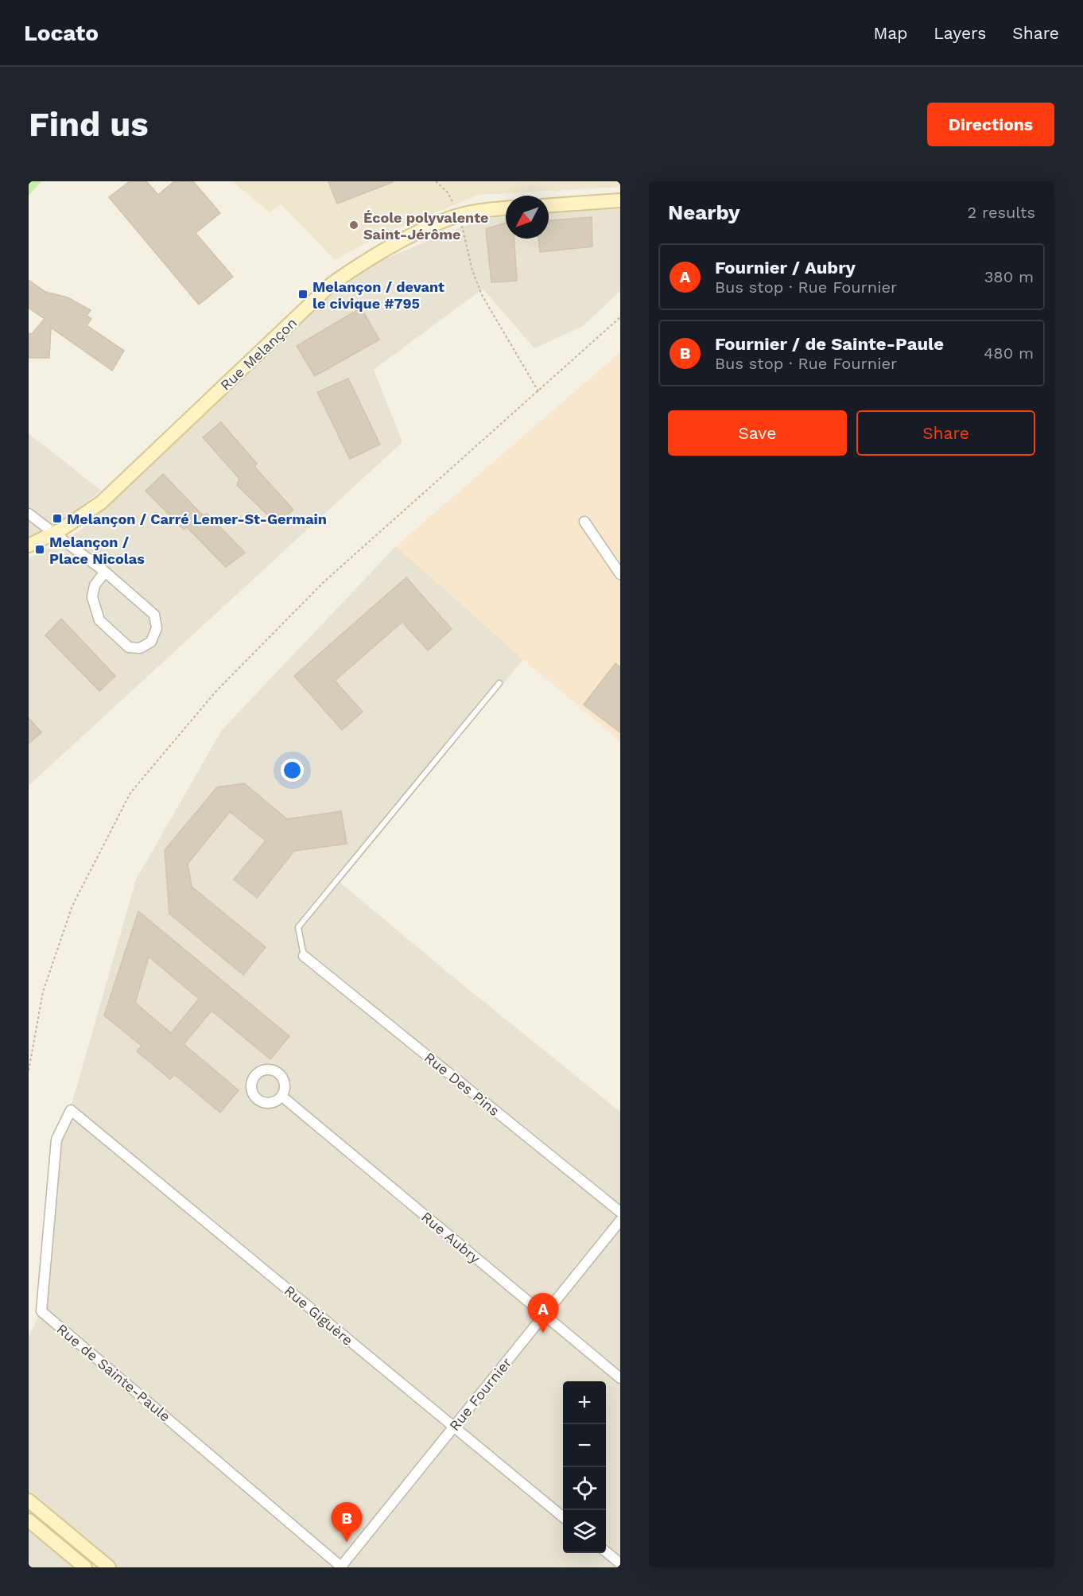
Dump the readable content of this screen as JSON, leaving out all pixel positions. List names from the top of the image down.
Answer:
{
  "streets": {
    "street": [
      "Rue Melançon",
      "Rue Des Pins",
      "Rue Aubry",
      "Rue Giguère",
      "Rue de Sainte-Paule",
      "Rue Fournier"
    ]
  },
  "crossings": [
    ["Rue Aubry", "Rue Fournier"],
    ["Rue Giguère", "Rue de Sainte-Paule"],
    ["Rue Giguère", "Rue Fournier"],
    ["Rue de Sainte-Paule", "Rue Fournier"]
  ],
  "places": {
    "other": ["École polyvalente Saint-Jérôme"],
    "transit": ["Melançon / devant le civique #795", "Melançon / Carré Lemer-St-Germain", "Melançon / Place Nicolas"]
  },
  "north": "bottom left",
  "page": {
    "header": "Locato",
    "nav": ["Map", "Layers", "Share"],
    "buttons": [
      "Directions",
      ["Save", "Share"]
    ],
    "title": "Find us",
    "heading": ["Nearby", "2 results"],
    "list": [
      {
        "mark": "A",
        "name": "Fournier / Aubry",
        "note": "Bus stop · Rue Fournier",
        "value": "380 m"
      },
      {
        "mark": "B",
        "name": "Fournier / de Sainte-Paule",
        "note": "Bus stop · Rue Fournier",
        "value": "480 m"
      }
    ],
    "pins": ["A", "B"],
    "map_buttons": ["+", "−"]
  }
}
